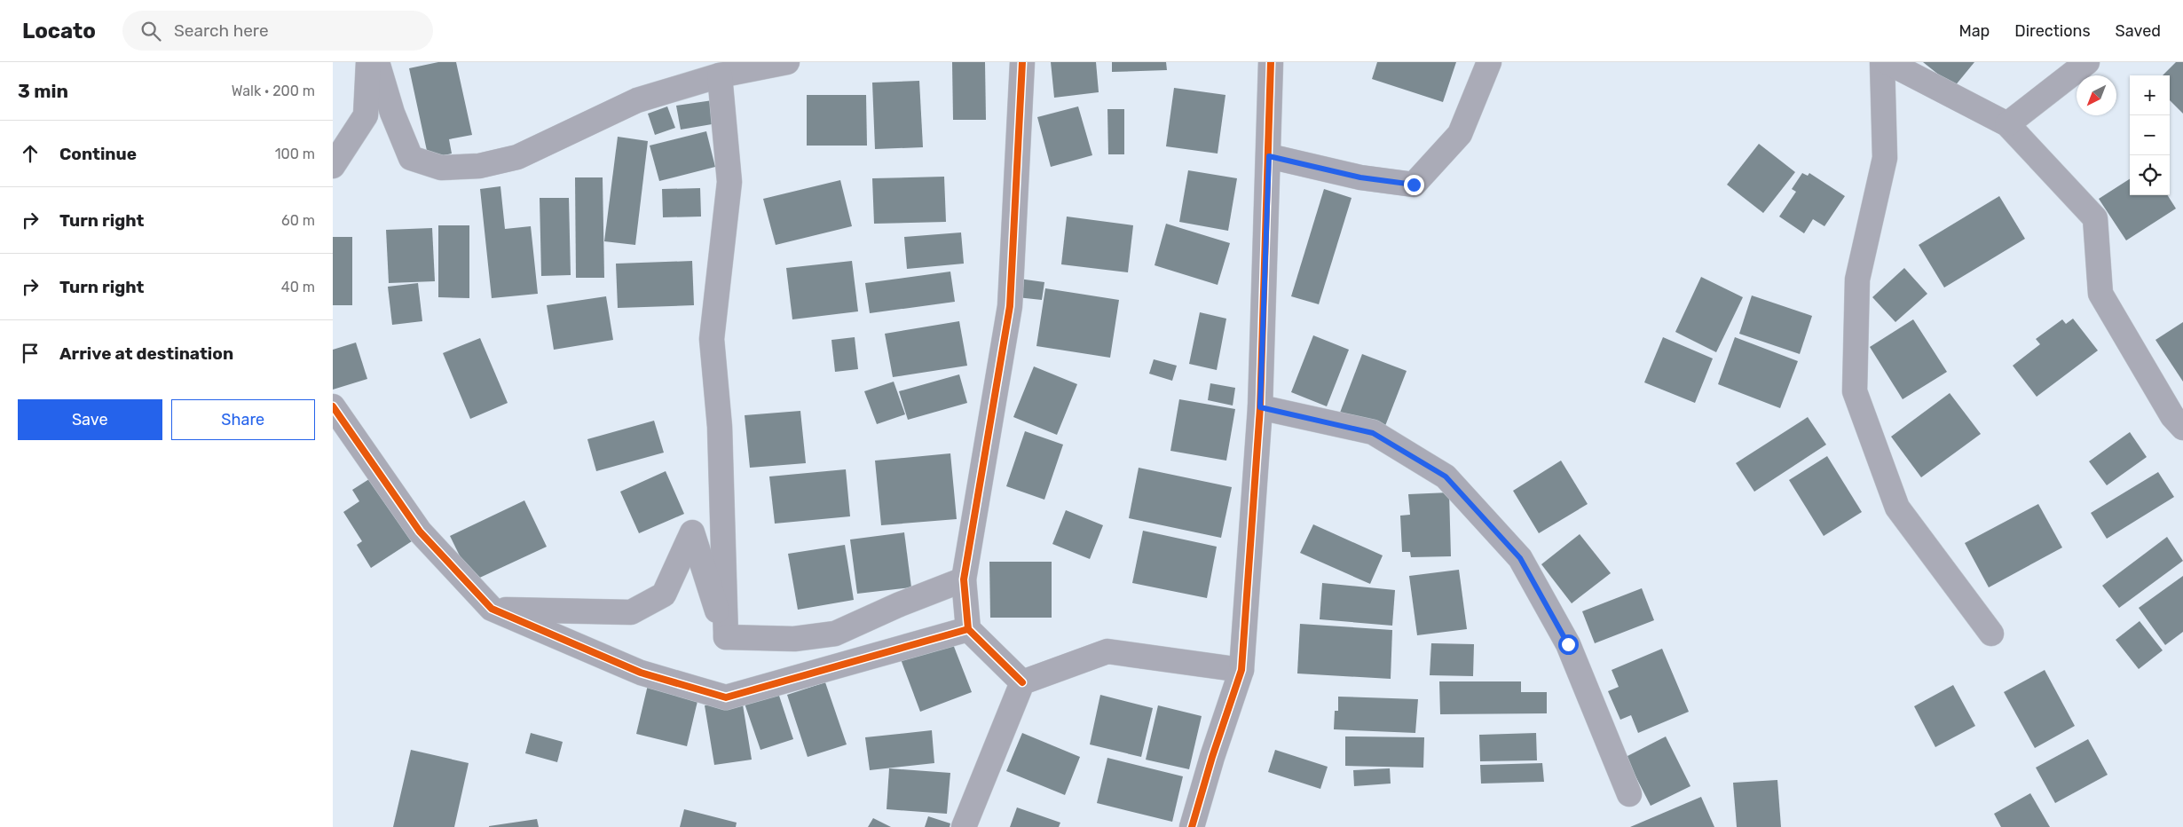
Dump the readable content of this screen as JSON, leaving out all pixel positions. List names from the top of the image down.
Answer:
{
  "north": "bottom left",
  "page": {
    "header": "Locato",
    "search": "Search here",
    "nav": ["Map", "Directions", "Saved"],
    "heading": ["3 min", "Walk · 200 m"],
    "map_buttons": ["+", "−"],
    "list": [
      ["Continue", "100 m"],
      ["Turn right", "60 m"],
      ["Turn right", "40 m"],
      "Arrive at destination"
    ],
    "buttons": ["Save", "Share"]
  }
}
